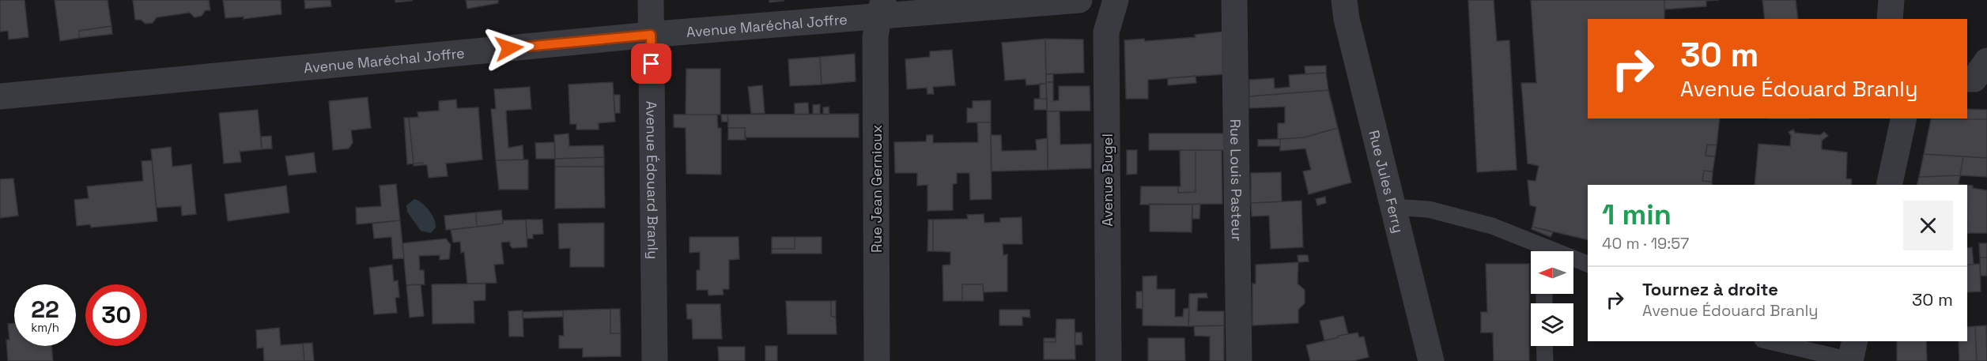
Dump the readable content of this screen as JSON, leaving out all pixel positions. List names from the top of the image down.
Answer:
{
  "streets": {
    "street": [
      "Avenue Maréchal Joffre",
      "Avenue Édouard Branly",
      "Avenue Bugel",
      "Rue Louis Pasteur",
      "Rue Jules Ferry",
      "Rue Jean Gernioux"
    ]
  },
  "crossings": [
    ["Avenue Maréchal Joffre", "Avenue Édouard Branly"],
    ["Avenue Maréchal Joffre", "Rue Jean Gernioux"]
  ],
  "north": "left",
  "page": {
    "turn": ["30 m", "Avenue Édouard Branly"],
    "heading": ["1 min", "40 m · 19:57"],
    "list": [
      {
        "name": "Tournez à droite",
        "note": "Avenue Édouard Branly",
        "value": "30 m"
      }
    ],
    "speed": "22 km/h",
    "limit": "30"
  }
}
